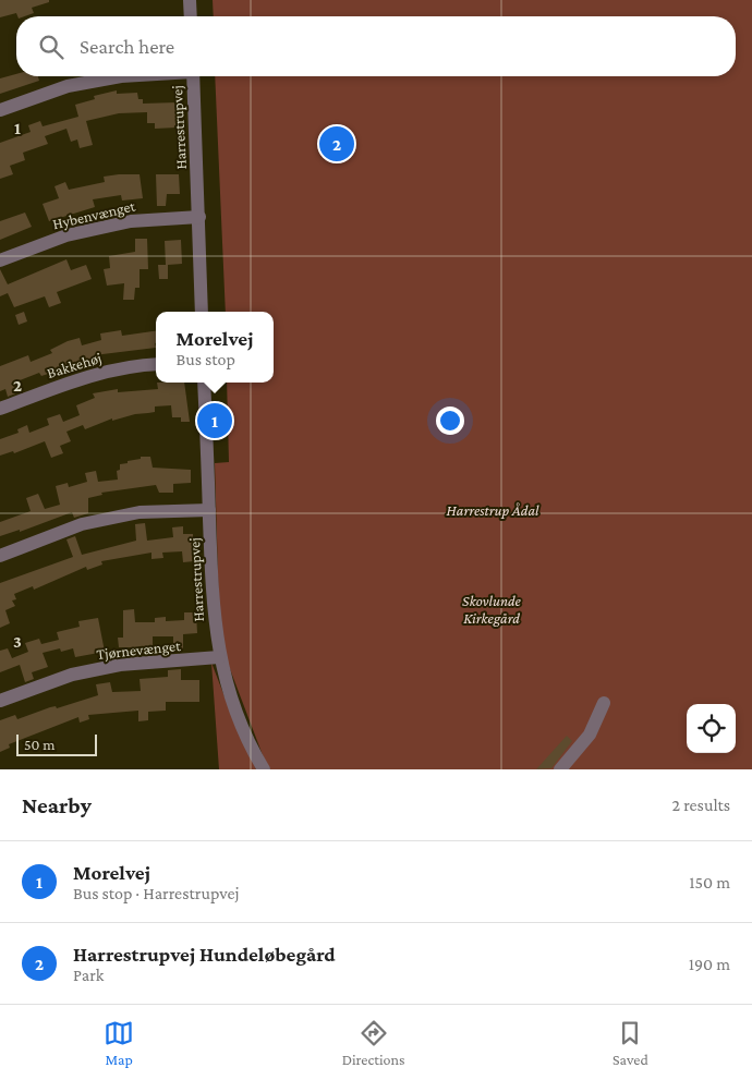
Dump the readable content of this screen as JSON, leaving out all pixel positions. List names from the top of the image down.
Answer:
{
  "streets": {
    "street": [
      "Harrestrupvej",
      "Hybenvænget",
      "Bakkehøj",
      "Tjørnevænget"
    ]
  },
  "crossings": [
    ["Harrestrupvej", "Hybenvænget"],
    ["Harrestrupvej", "Tjørnevænget"]
  ],
  "parks": ["Harrestrup Ådal", "Skovlunde Kirkegård"],
  "scale_bar": "50 m",
  "page": {
    "search": "Search here",
    "pins": ["2", "1"],
    "popup": ["Morelvej", "Bus stop"],
    "scale": "50 m",
    "heading": ["Nearby", "2 results"],
    "list": [
      {
        "mark": "1",
        "name": "Morelvej",
        "note": "Bus stop · Harrestrupvej",
        "value": "150 m"
      },
      {
        "mark": "2",
        "name": "Harrestrupvej Hundeløbegård",
        "note": "Park",
        "value": "190 m"
      }
    ],
    "nav": ["Map", "Directions", "Saved"]
  },
  "grid": {
    "rows": ["1", "2", "3"]
  }
}
